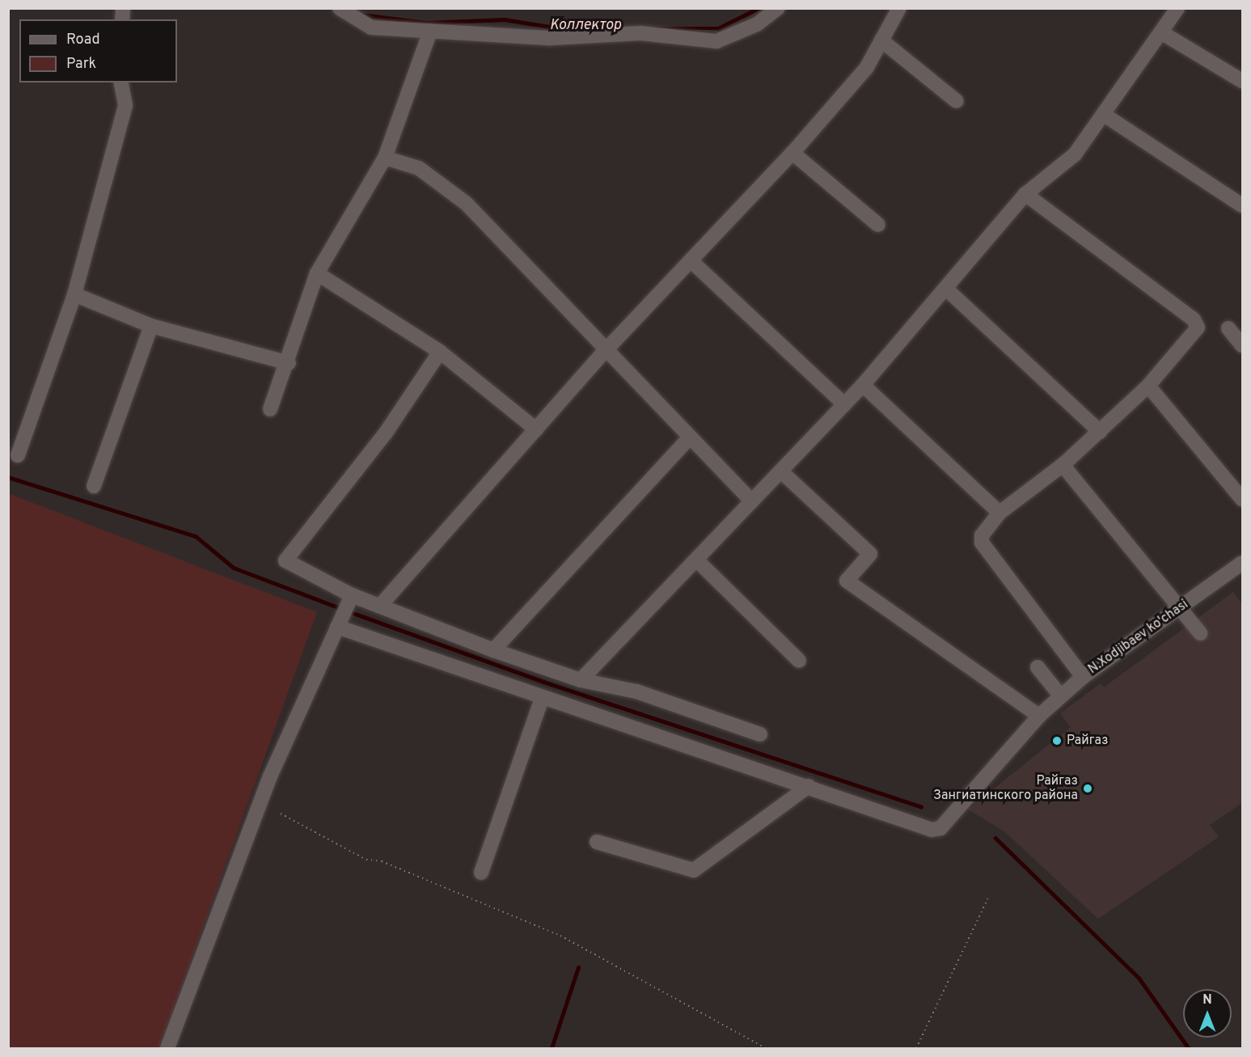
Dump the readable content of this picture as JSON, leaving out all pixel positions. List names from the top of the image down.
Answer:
{
  "streets": {
    "street": ["N.Xodjibaev ko'chasi"]
  },
  "water": ["Коллектор"],
  "places": ["Райгаз", "Райгаз Зангиатинского района"],
  "legend": ["Road", "Park"],
  "north": "top"
}
